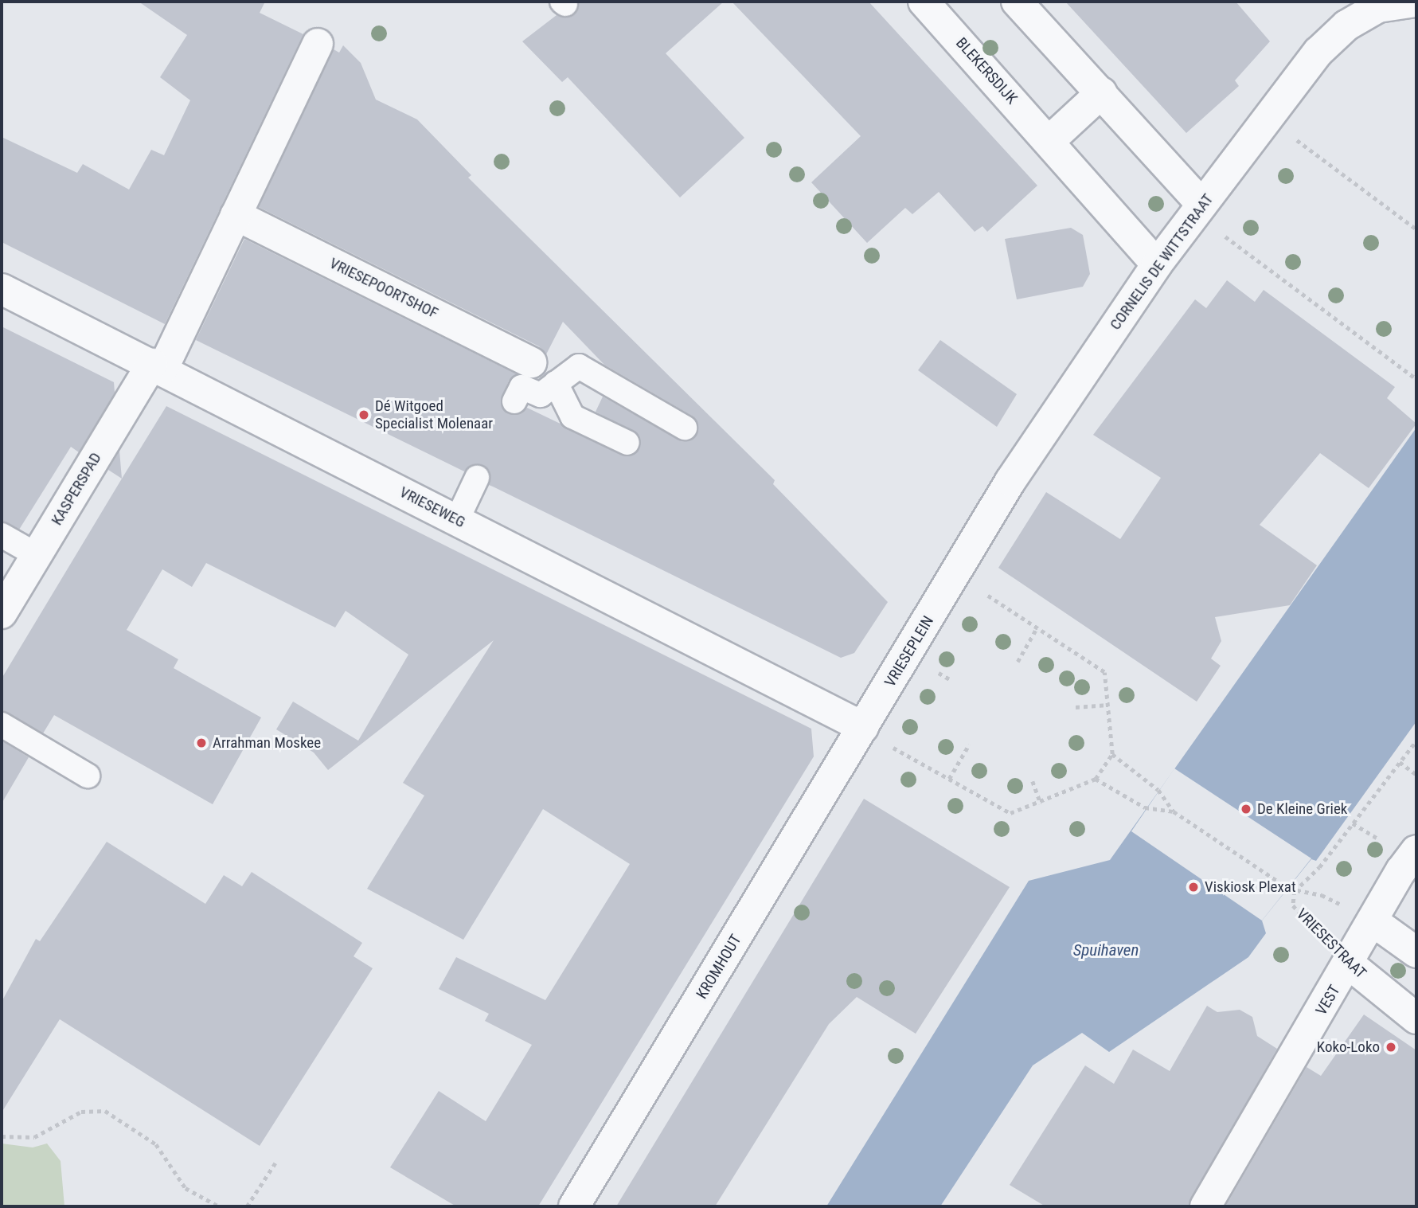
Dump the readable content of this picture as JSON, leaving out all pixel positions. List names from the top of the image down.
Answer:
{
  "streets": {
    "street": [
      "BLEKERSDIJK",
      "CORNELIS DE WITTSTRAAT",
      "VRIESEPOORTSHOF",
      "KASPERSPAD",
      "VRIESEWEG",
      "VRIESEPLEIN",
      "VRIESESTRAAT",
      "KROMHOUT",
      "VEST"
    ]
  },
  "crossings": [
    ["BLEKERSDIJK", "CORNELIS DE WITTSTRAAT"],
    ["CORNELIS DE WITTSTRAAT", "VRIESEPLEIN"],
    ["KASPERSPAD", "VRIESEWEG"],
    ["VRIESEWEG", "VRIESEPLEIN"],
    ["VRIESEWEG", "KROMHOUT"],
    ["VRIESEPLEIN", "KROMHOUT"],
    ["VRIESESTRAAT", "VEST"]
  ],
  "water": ["Spuihaven"],
  "places": [
    "Dé Witgoed Specialist Molenaar",
    "Arrahman Moskee",
    "De Kleine Griek",
    "Viskiosk Plexat",
    "Koko-Loko"
  ]
}
